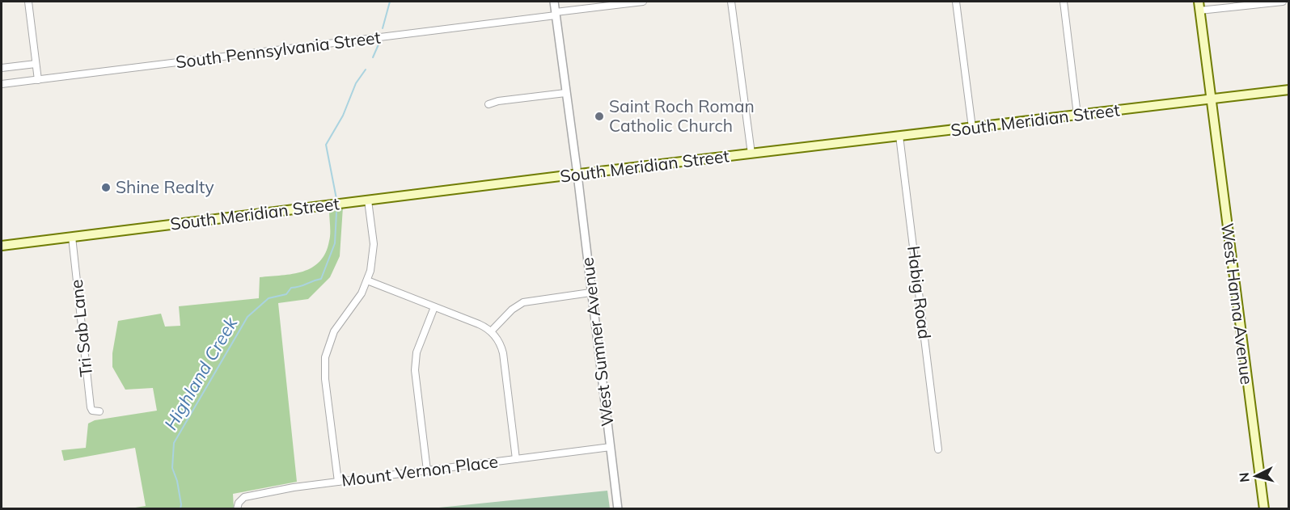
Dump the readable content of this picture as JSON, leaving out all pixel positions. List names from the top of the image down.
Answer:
{
  "streets": {
    "main road": ["South Meridian Street", "West Hanna Avenue"],
    "street": [
      "South Pennsylvania Street",
      "Habig Road",
      "Tri Sab Lane",
      "West Sumner Avenue",
      "Mount Vernon Place"
    ]
  },
  "crossings": [
    ["South Pennsylvania Street", "West Sumner Avenue"],
    ["South Meridian Street", "Habig Road"],
    ["South Meridian Street", "West Hanna Avenue"],
    ["South Meridian Street", "Tri Sab Lane"],
    ["South Meridian Street", "West Sumner Avenue"],
    ["West Sumner Avenue", "Mount Vernon Place"]
  ],
  "water": ["Highland Creek"],
  "places": ["Saint Roch Roman Catholic Church", "Shine Realty"],
  "north": "left"
}
